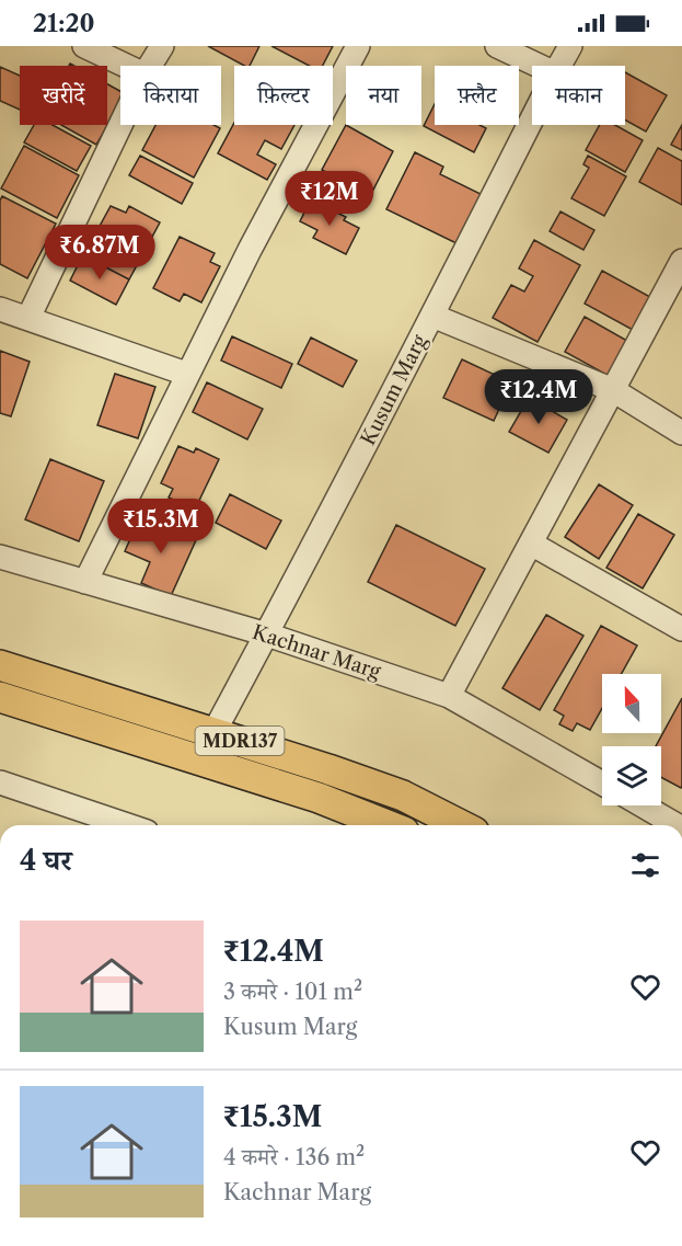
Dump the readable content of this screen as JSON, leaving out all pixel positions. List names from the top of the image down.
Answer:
{
  "streets": {
    "main road": ["MDR137"],
    "street": ["Kusum Marg", "Kachnar Marg"]
  },
  "crossings": [
    ["Kusum Marg", "Kachnar Marg"],
    ["Kusum Marg", "MDR137"]
  ],
  "north": "top",
  "page": {
    "status": "21:20",
    "chip": [
      "खरीदें",
      "किराया",
      "फ़िल्टर",
      "नया",
      "फ़्लैट",
      "मकान"
    ],
    "price": [
      "₹12M",
      "₹6.87M",
      "₹12.4M",
      "₹15.3M"
    ],
    "heading": "4 घर",
    "list": [
      {
        "name": "₹12.4M",
        "note": "3 कमरे · 101 m² · Kusum Marg"
      },
      {
        "name": "₹15.3M",
        "note": "4 कमरे · 136 m² · Kachnar Marg"
      }
    ]
  }
}
